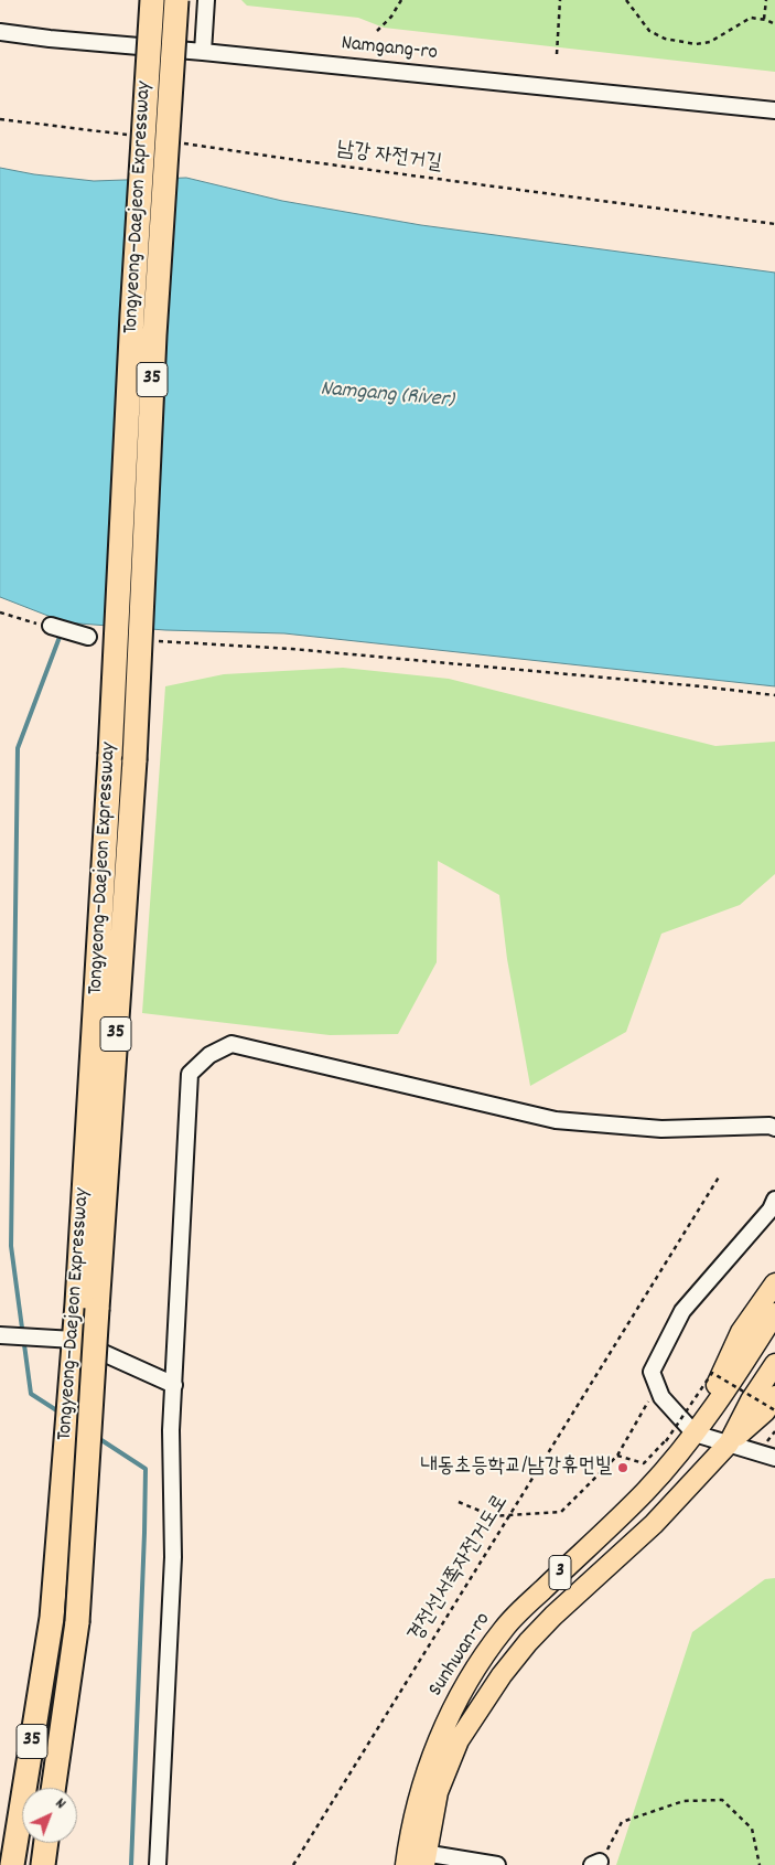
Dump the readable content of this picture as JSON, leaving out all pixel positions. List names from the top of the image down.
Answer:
{
  "streets": {
    "highway": ["Tongyeong–Daejeon Expressway", "35"],
    "main road": ["3", "Sunhwan-ro"],
    "street": ["Namgang-ro"],
    "path": ["남강 자전거길", "경전선서쪽자전거도로"]
  },
  "crossings": [
    ["3", "Sunhwan-ro"]
  ],
  "water": ["Namgang (River)"],
  "places": ["내동초등학교/남강휴먼빌"],
  "north": "top right"
}
